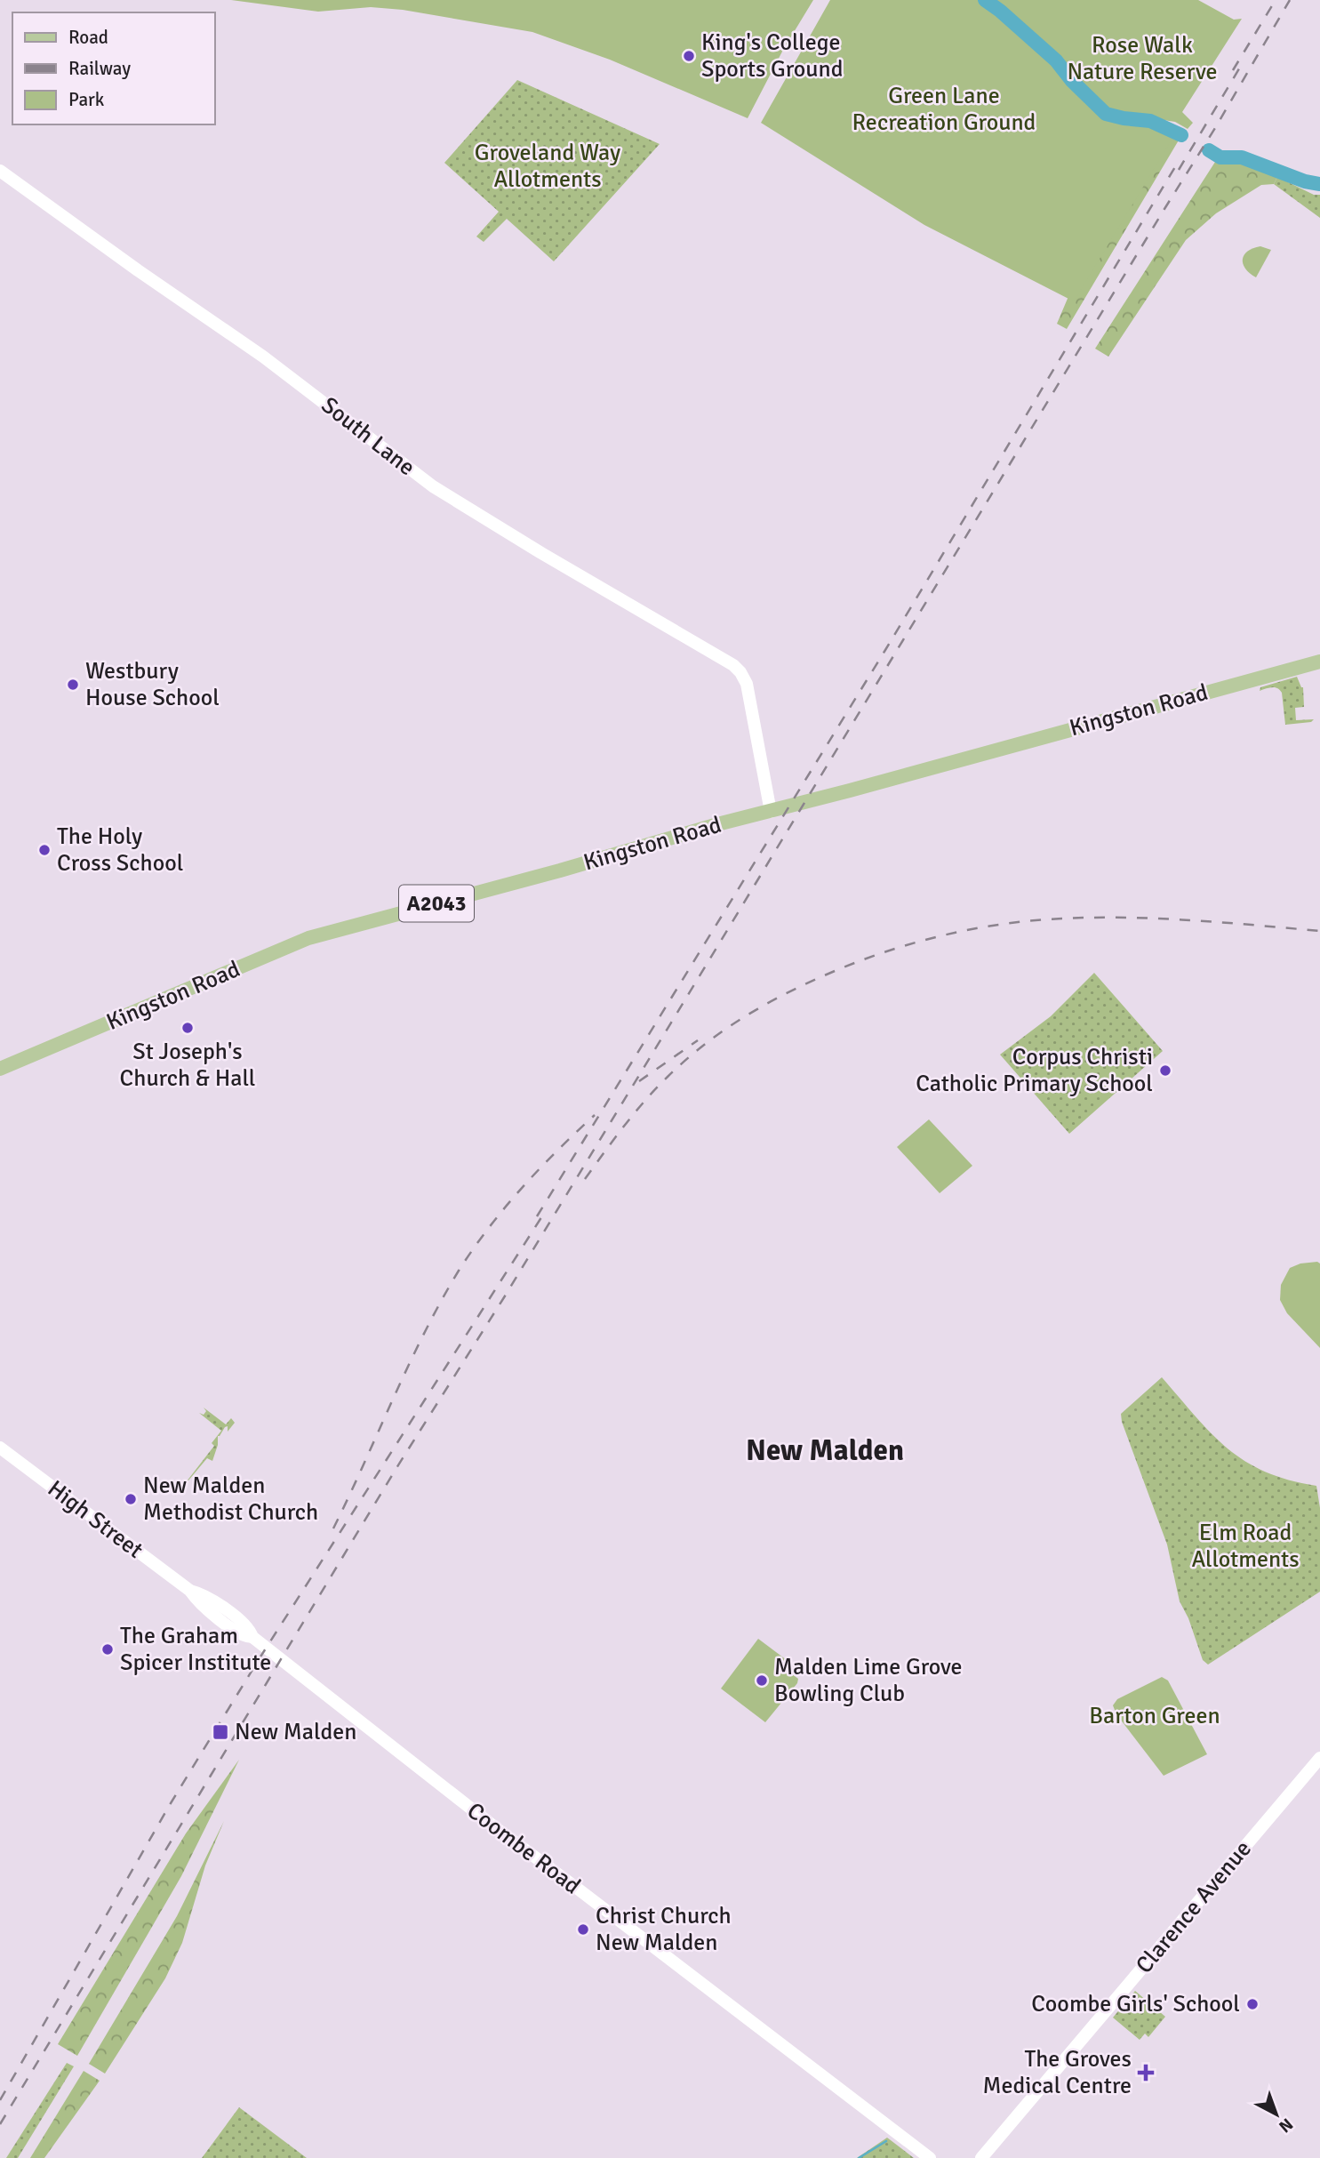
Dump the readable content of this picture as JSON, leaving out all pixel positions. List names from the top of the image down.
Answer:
{
  "streets": {
    "main road": ["Kingston Road", "A2043"],
    "street": [
      "South Lane",
      "High Street",
      "Coombe Road",
      "Clarence Avenue"
    ]
  },
  "crossings": [
    ["South Lane", "Kingston Road"],
    ["High Street", "Coombe Road"]
  ],
  "districts": ["New Malden"],
  "parks": [
    "Rose Walk Nature Reserve",
    "Green Lane Recreation Ground",
    "Groveland Way Allotments",
    "Elm Road Allotments",
    "Barton Green"
  ],
  "places": {
    "other": [
      "King's College Sports Ground",
      "Westbury House School",
      "The Holy Cross School",
      "St Joseph's Church & Hall",
      "Corpus Christi Catholic Primary School",
      "New Malden Methodist Church",
      "The Graham Spicer Institute",
      "Malden Lime Grove Bowling Club",
      "Christ Church New Malden",
      "Coombe Girls' School"
    ],
    "transit": ["New Malden"],
    "health": ["The Groves Medical Centre"]
  },
  "legend": ["Road", "Railway", "Park"],
  "north": "bottom right"
}
